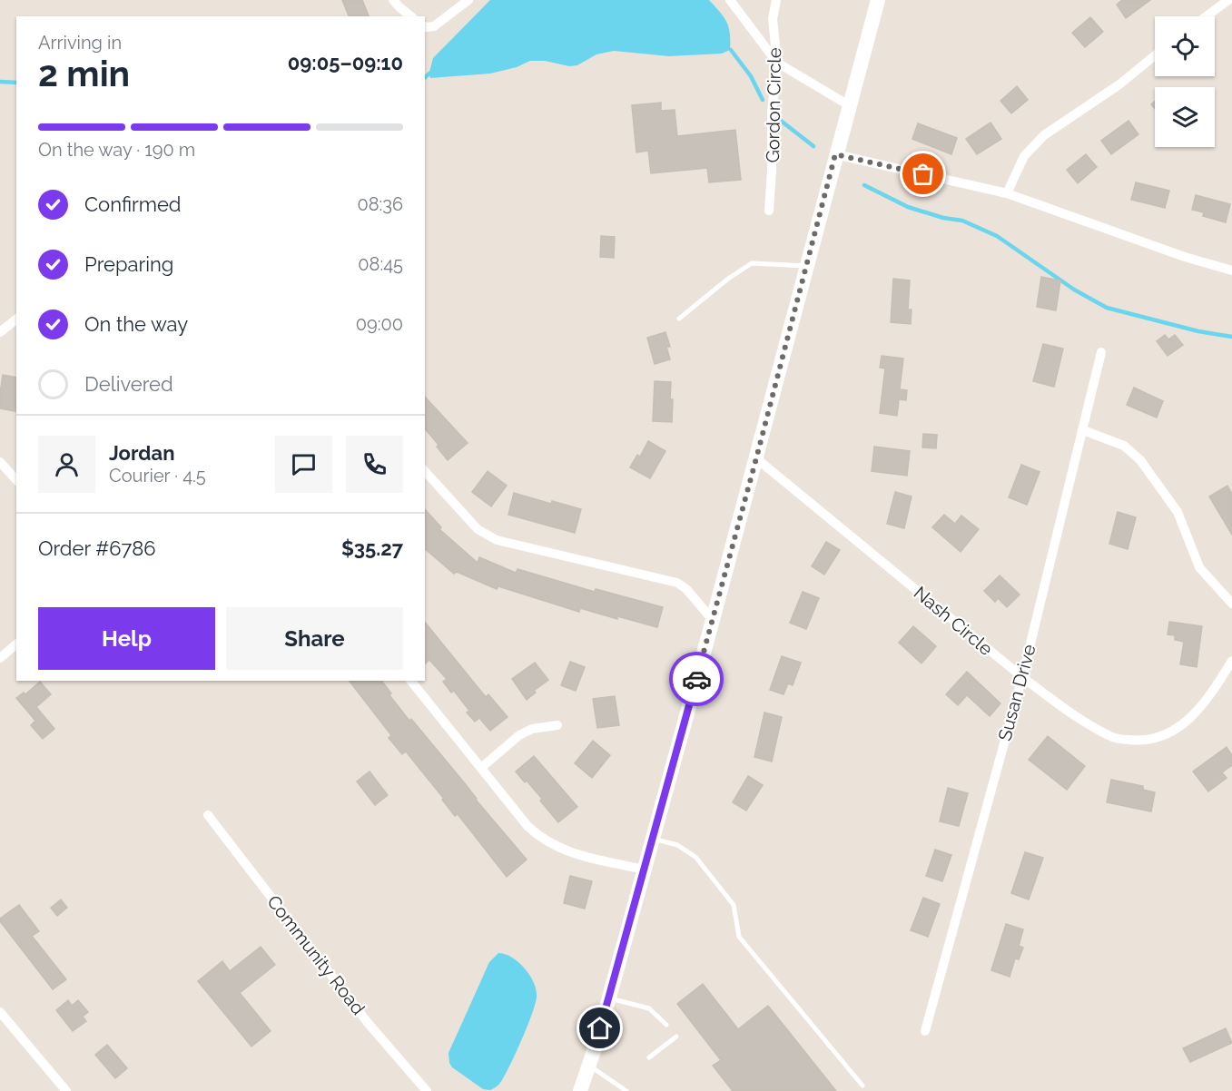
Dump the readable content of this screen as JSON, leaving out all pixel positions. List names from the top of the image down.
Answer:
{
  "streets": {
    "street": [
      "Gordon Circle",
      "Nash Circle",
      "Susan Drive",
      "Community Road"
    ]
  },
  "crossings": [
    ["Nash Circle", "Susan Drive"]
  ],
  "page": {
    "heading": ["2 min", "Arriving in", "09:05–09:10"],
    "panel": [
      "Jordan",
      "Courier · 4.5",
      "Order #6786",
      "$35.27"
    ],
    "bar": "On the way · 190 m",
    "list": [
      ["Confirmed", "08:36"],
      ["Preparing", "08:45"],
      ["On the way", "09:00"],
      "Delivered"
    ],
    "buttons": ["Help", "Share"]
  }
}
